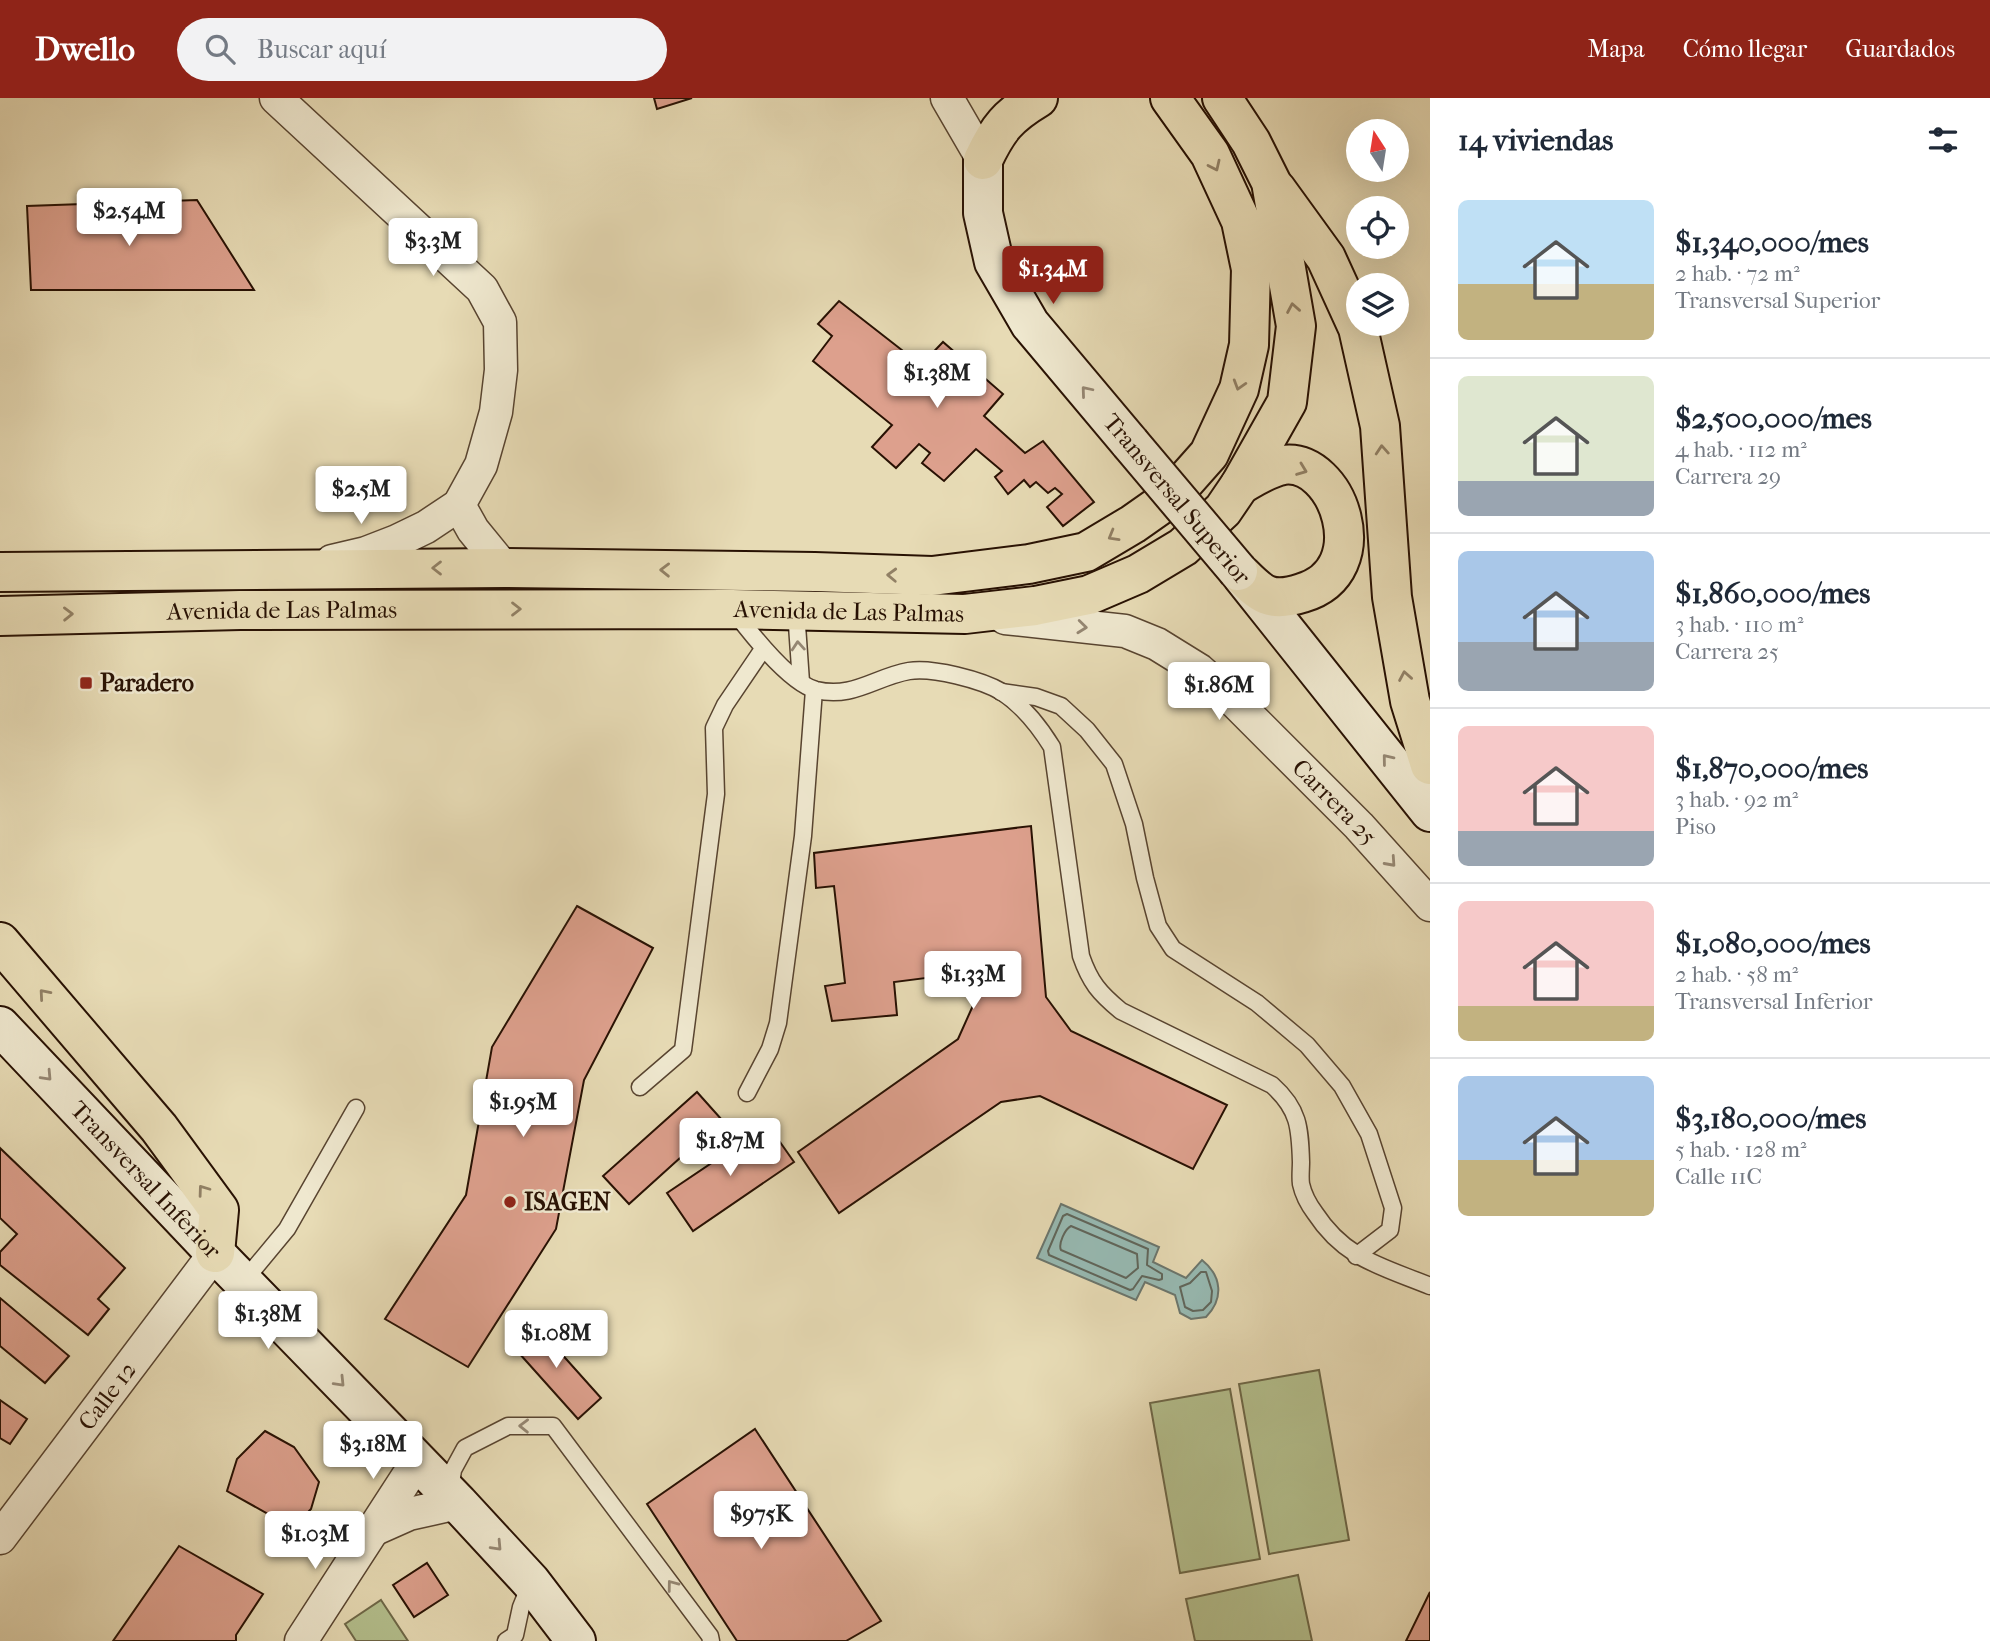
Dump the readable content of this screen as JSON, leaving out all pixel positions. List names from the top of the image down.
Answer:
{
  "streets": {
    "main road": ["Transversal Superior", "Avenida de Las Palmas", "Transversal Inferior"],
    "street": ["Carrera 25", "Calle 12"]
  },
  "crossings": [
    ["Avenida de Las Palmas", "Carrera 25"],
    ["Transversal Inferior", "Calle 12"]
  ],
  "one_way": ["Carrera 25"],
  "places": {
    "transit": ["Paradero"],
    "other": ["ISAGEN"]
  },
  "north": "top",
  "page": {
    "header": "Dwello",
    "search": "Buscar aquí",
    "nav": ["Mapa", "Cómo llegar", "Guardados"],
    "heading": "14 viviendas",
    "list": [
      {
        "name": "$1,340,000/mes",
        "note": "2 hab. · 72 m² · Transversal Superior"
      },
      {
        "name": "$2,500,000/mes",
        "note": "4 hab. · 112 m² · Carrera 29"
      },
      {
        "name": "$1,860,000/mes",
        "note": "3 hab. · 110 m² · Carrera 25"
      },
      {
        "name": "$1,870,000/mes",
        "note": "3 hab. · 92 m² · Piso"
      },
      {
        "name": "$1,080,000/mes",
        "note": "2 hab. · 58 m² · Transversal Inferior"
      },
      {
        "name": "$3,180,000/mes",
        "note": "5 hab. · 128 m² · Calle 11C"
      }
    ],
    "price": [
      "$2.54M",
      "$3.3M",
      "$1.34M",
      "$1.38M",
      "$2.5M",
      "$1.86M",
      "$1.33M",
      "$1.95M",
      "$1.87M",
      "$1.38M",
      "$1.08M",
      "$3.18M",
      "$975K",
      "$1.03M"
    ]
  }
}
